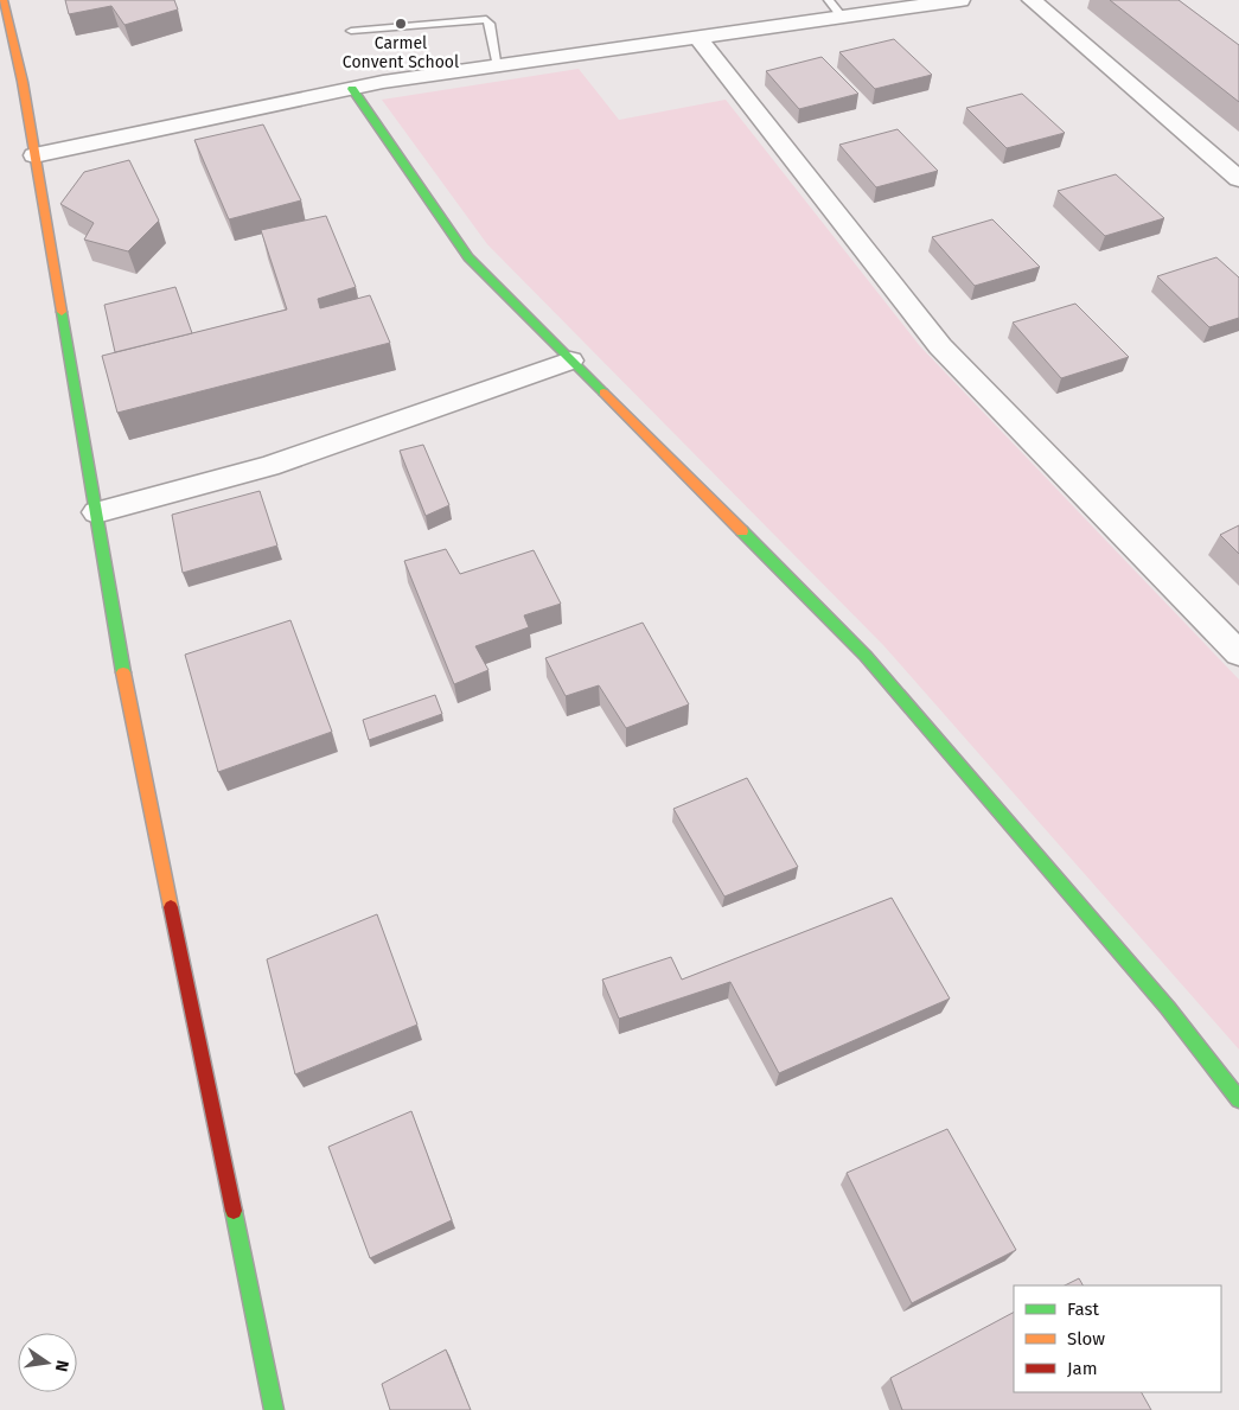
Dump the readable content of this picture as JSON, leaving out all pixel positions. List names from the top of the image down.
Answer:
{
  "places": ["Carmel Convent School"],
  "legend": ["Fast", "Slow", "Jam"],
  "north": "right"
}
